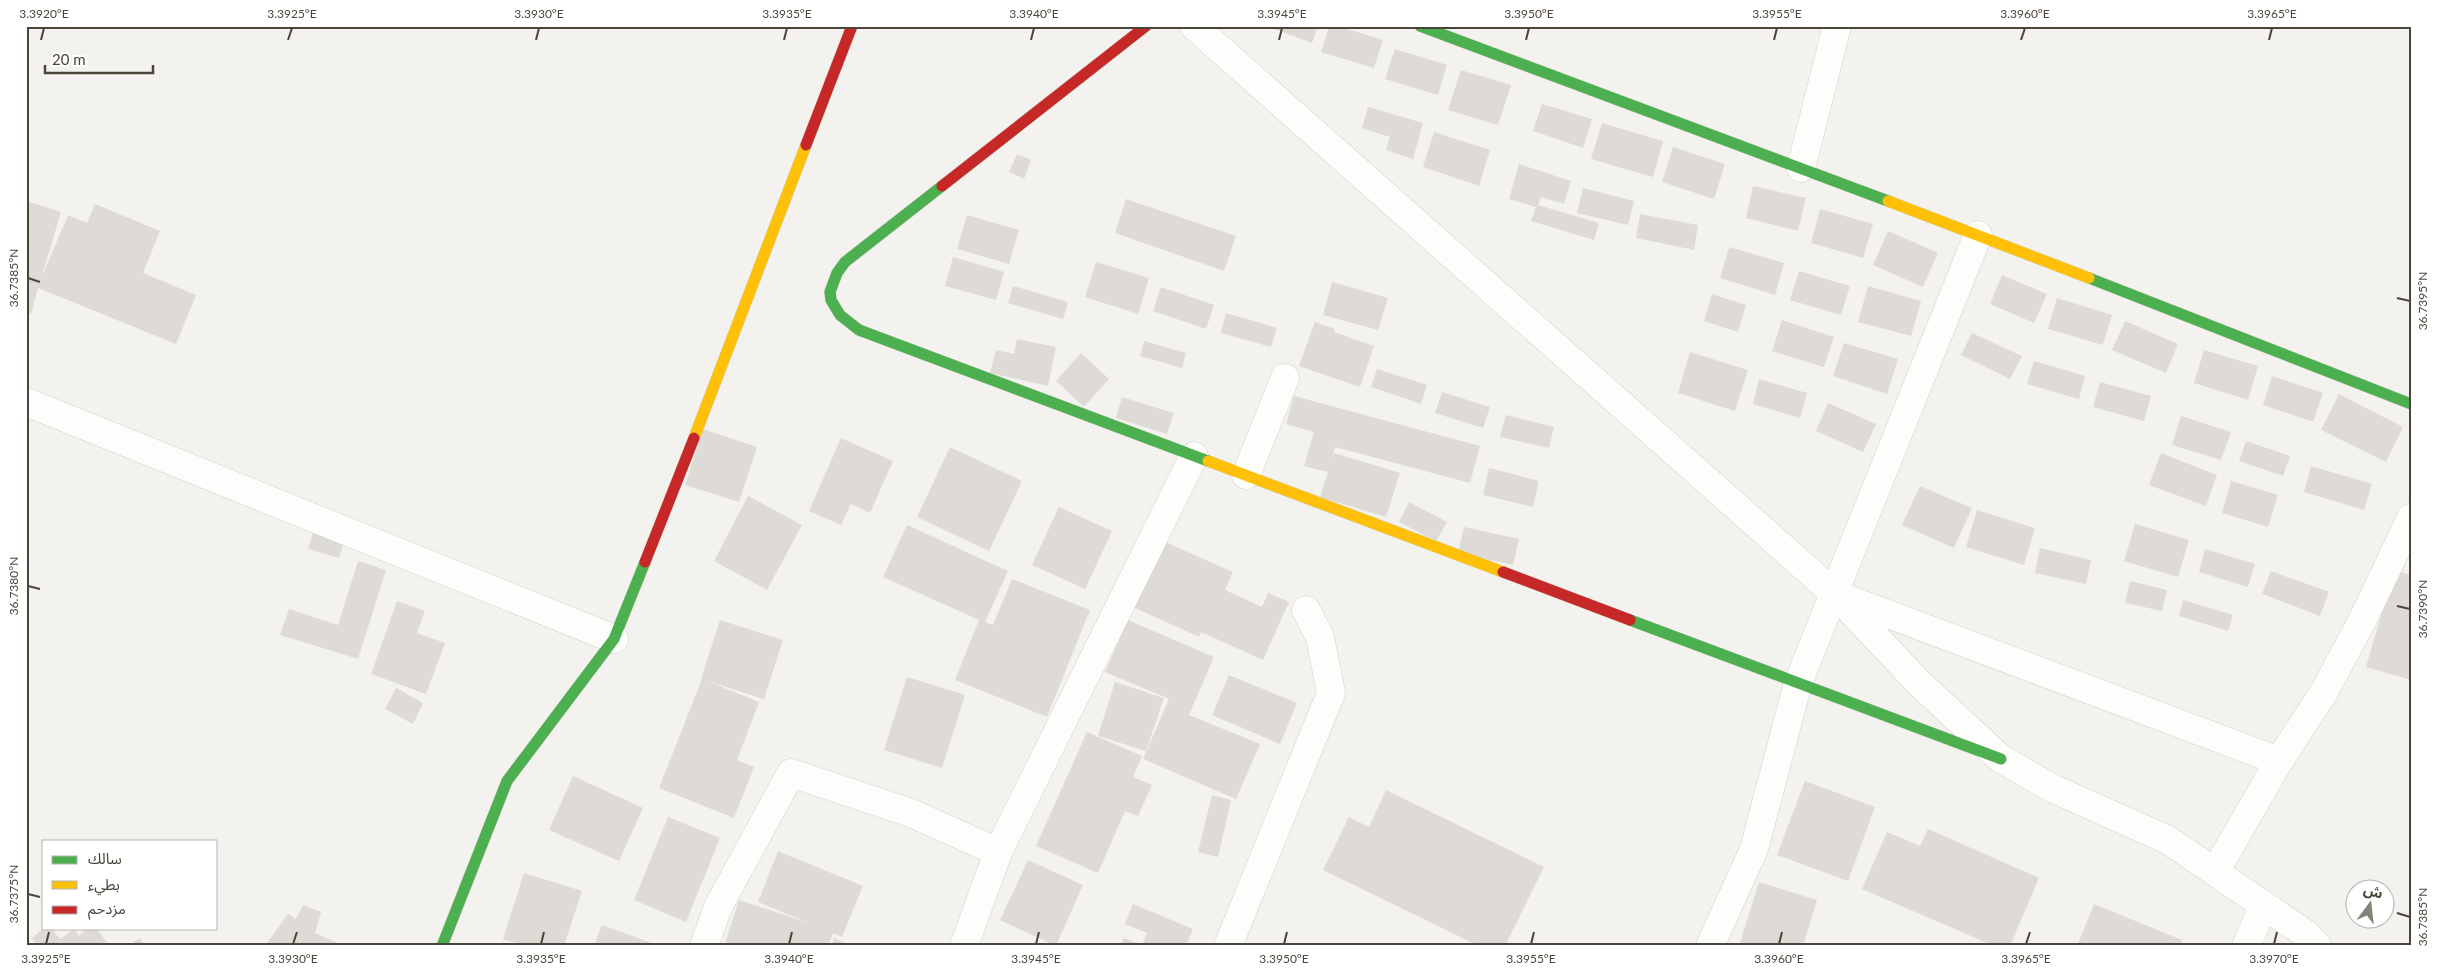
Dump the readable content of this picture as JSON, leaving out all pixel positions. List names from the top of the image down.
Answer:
{
  "legend": ["سالك", "بطيء", "مزدحم"],
  "scale_bar": "20 m",
  "north": "top",
  "coordinates": [
    "3.3920°E",
    "3.3925°E",
    "3.3930°E",
    "3.3935°E",
    "3.3940°E",
    "3.3945°E",
    "3.3950°E",
    "3.3955°E",
    "3.3960°E",
    "3.3965°E",
    "36.7385°N",
    "36.7395°N",
    "36.7380°N",
    "36.7390°N",
    "36.7375°N",
    "3.3970°E"
  ]
}
